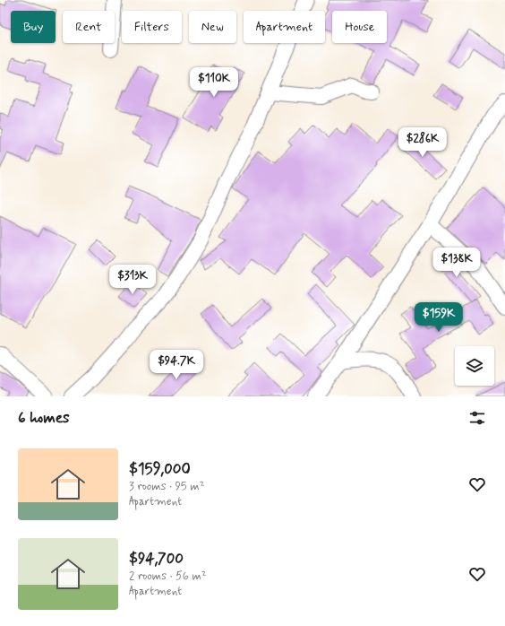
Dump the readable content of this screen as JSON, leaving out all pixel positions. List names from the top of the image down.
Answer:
{
  "page": {
    "chip": [
      "Buy",
      "Rent",
      "Filters",
      "New",
      "Apartment",
      "House"
    ],
    "price": [
      "$110K",
      "$286K",
      "$138K",
      "$313K",
      "$159K",
      "$94.7K"
    ],
    "heading": "6 homes",
    "list": [
      {
        "name": "$159,000",
        "note": "3 rooms · 95 m² · Apartment"
      },
      {
        "name": "$94,700",
        "note": "2 rooms · 56 m² · Apartment"
      }
    ]
  }
}
